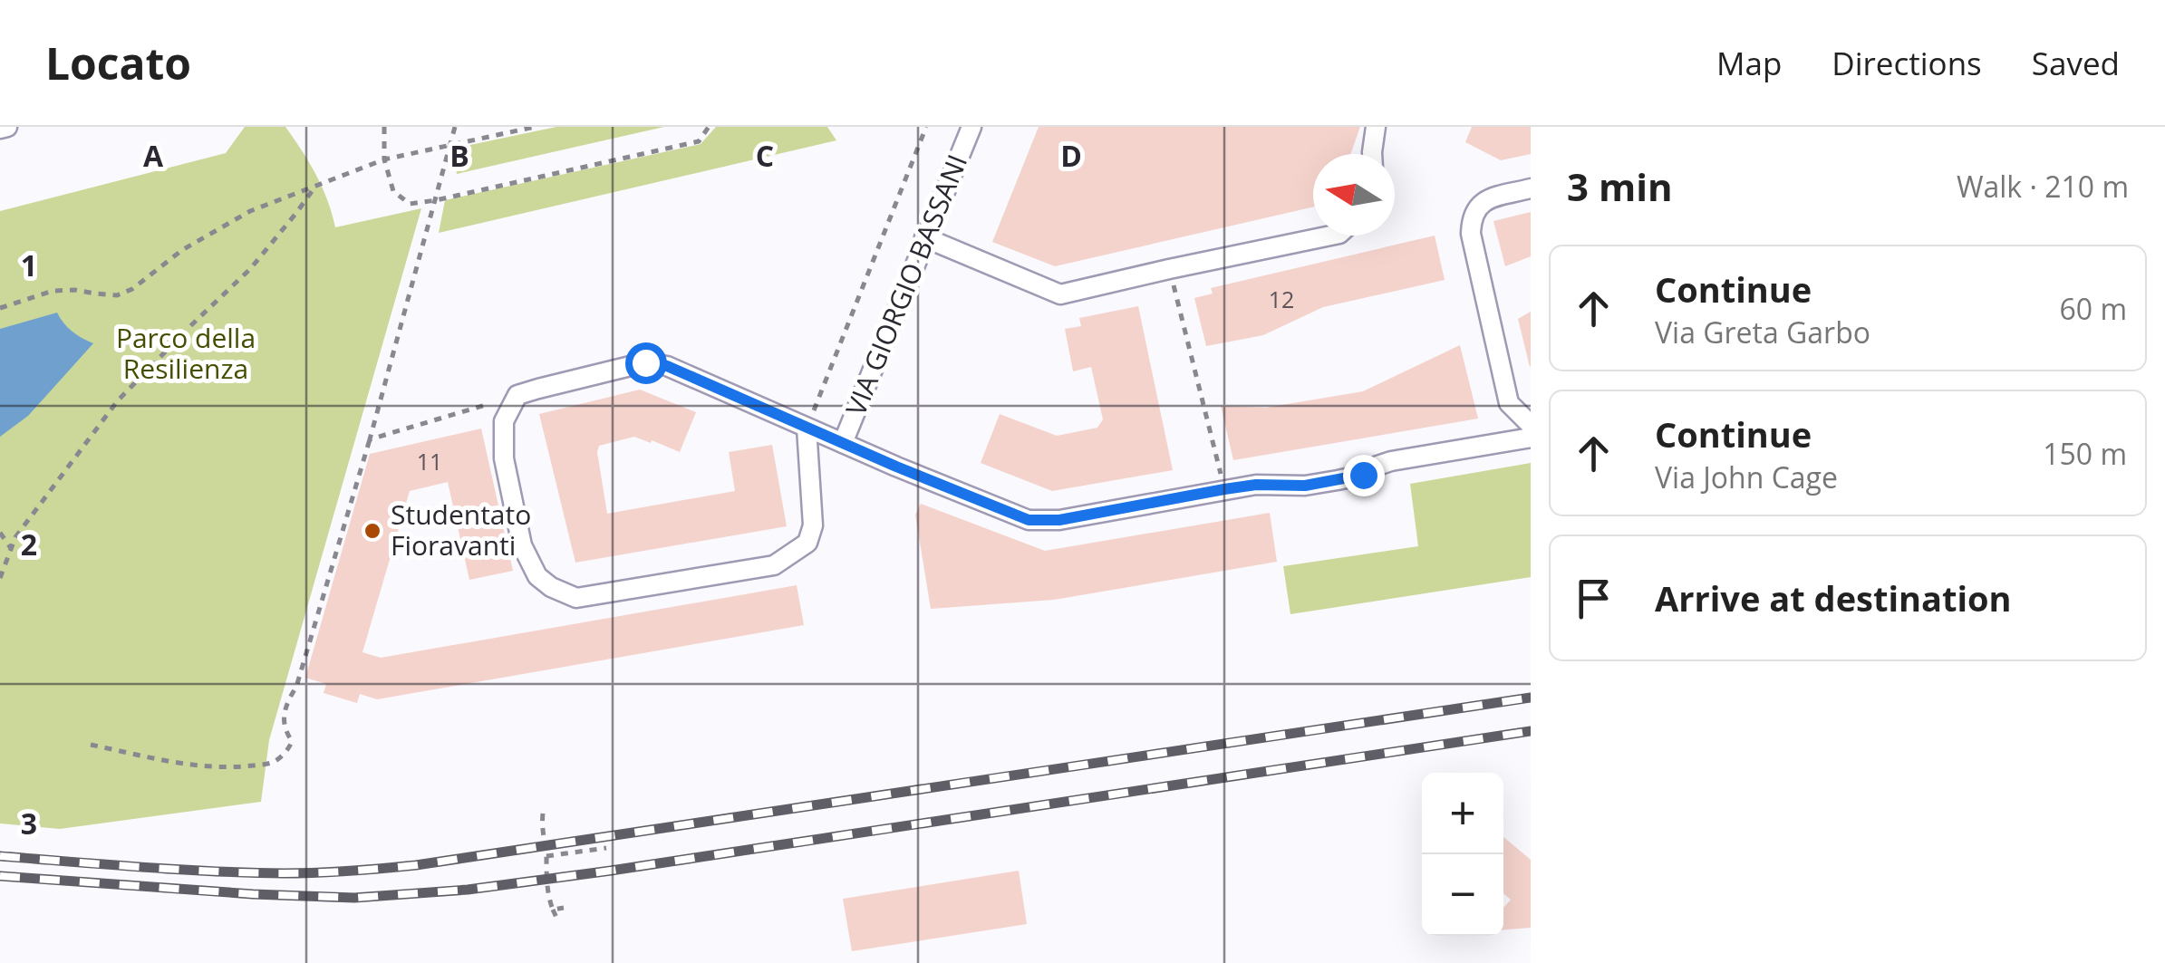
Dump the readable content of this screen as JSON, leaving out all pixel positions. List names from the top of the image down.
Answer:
{
  "streets": {
    "street": ["VIA GIORGIO BASSANI"]
  },
  "parks": ["Parco della Resilienza"],
  "places": ["Studentato Fioravanti"],
  "house_numbers": ["12", "11"],
  "north": "left",
  "page": {
    "header": "Locato",
    "nav": ["Map", "Directions", "Saved"],
    "heading": ["3 min", "Walk · 210 m"],
    "list": [
      ["Continue", "Via Greta Garbo", "60 m"],
      ["Continue", "Via John Cage", "150 m"],
      "Arrive at destination"
    ],
    "map_buttons": ["+", "−"]
  },
  "grid": {
    "columns": [
      "A",
      "B",
      "C",
      "D"
    ],
    "rows": ["1", "2", "3"]
  }
}
